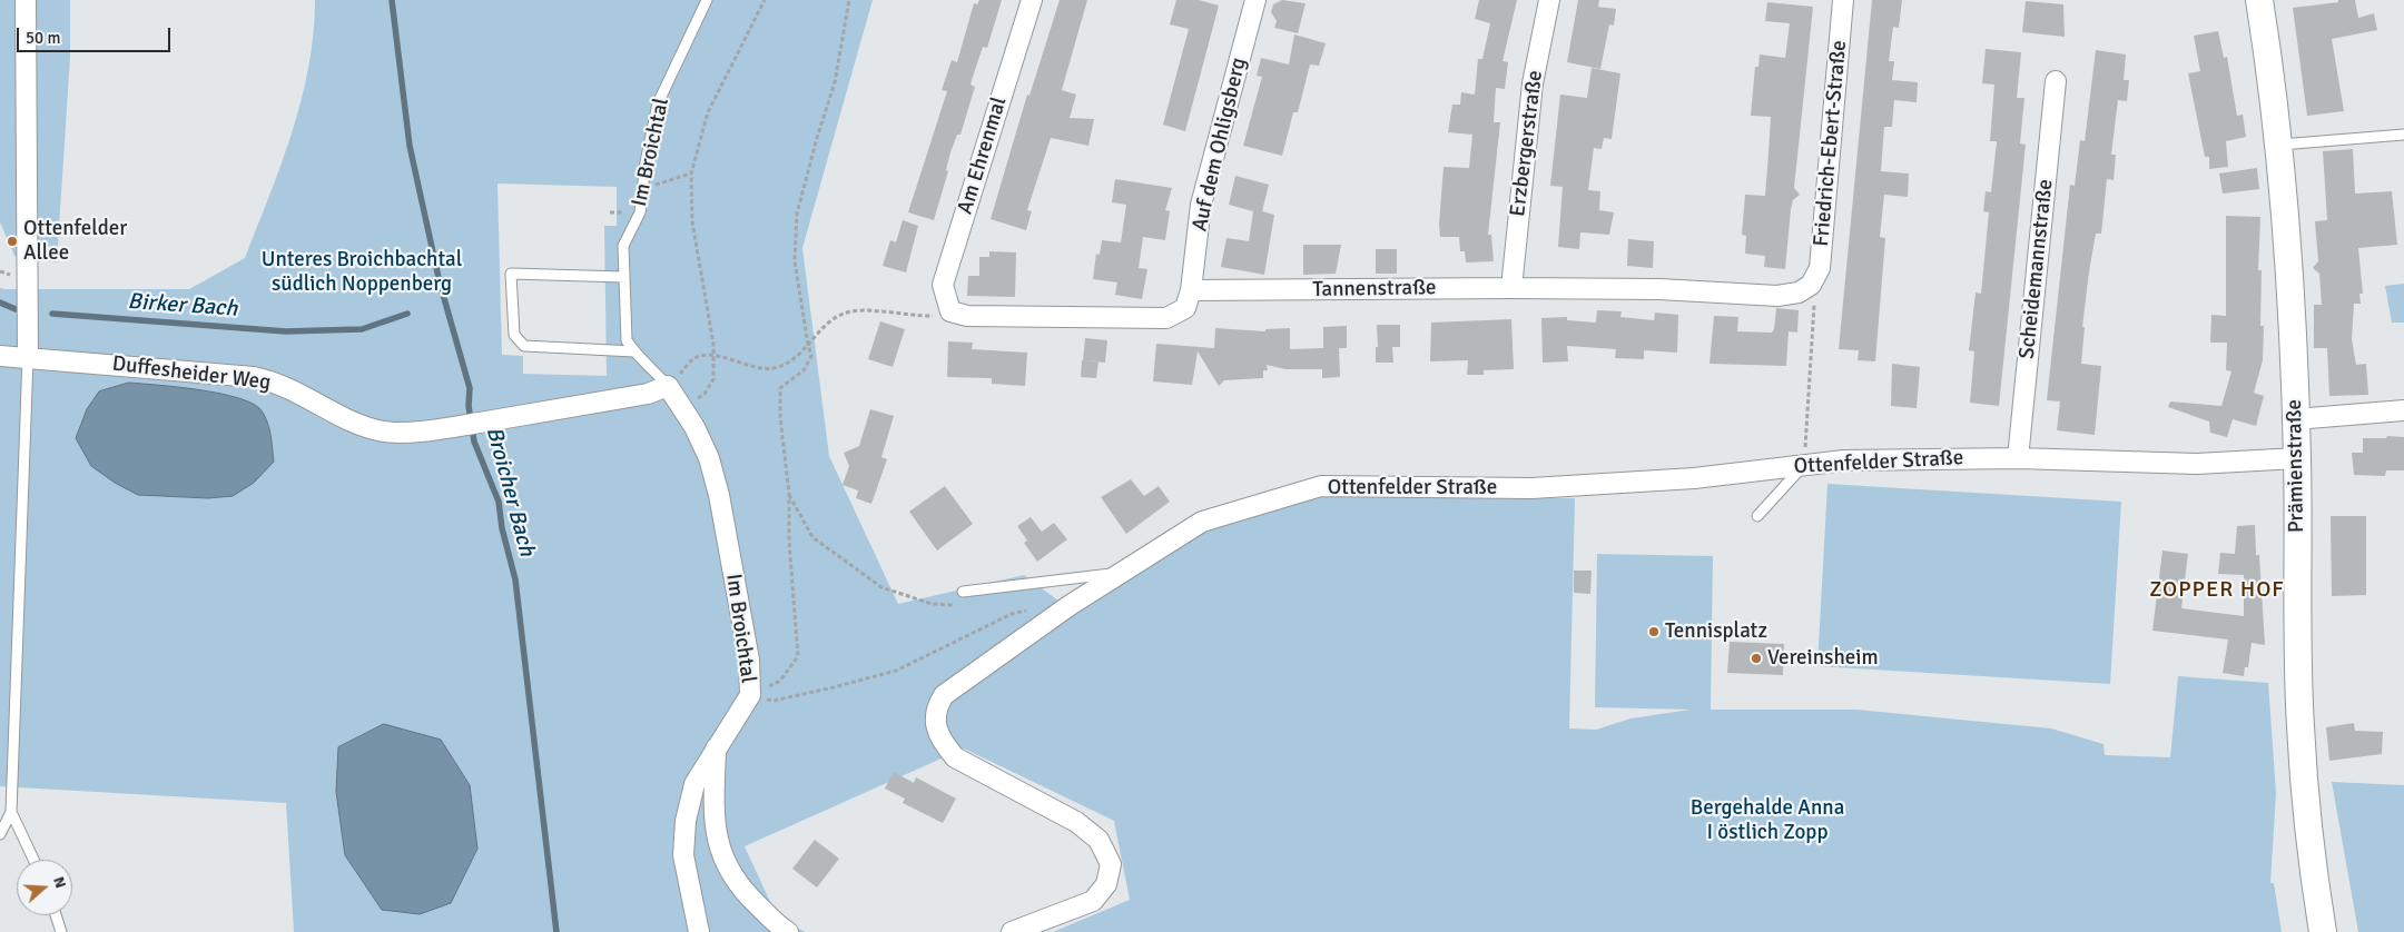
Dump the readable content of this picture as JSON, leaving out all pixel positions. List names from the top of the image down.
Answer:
{
  "streets": {
    "main road": ["Prämienstraße"],
    "street": [
      "Erzbergerstraße",
      "Friedrich-Ebert-Straße",
      "Auf dem Ohligsberg",
      "Im Broichtal",
      "Am Ehrenmal",
      "Scheidemannstraße",
      "Tannenstraße",
      "Duffesheider Weg",
      "Ottenfelder Straße"
    ]
  },
  "crossings": [
    ["Erzbergerstraße", "Tannenstraße"],
    ["Friedrich-Ebert-Straße", "Tannenstraße"],
    ["Auf dem Ohligsberg", "Tannenstraße"],
    ["Im Broichtal", "Duffesheider Weg"],
    ["Scheidemannstraße", "Ottenfelder Straße"],
    ["Ottenfelder Straße", "Prämienstraße"]
  ],
  "districts": ["ZOPPER HOF"],
  "water": ["Birker Bach", "Broicher Bach"],
  "parks": ["Unteres Broichbachtal südlich Noppenberg", "Bergehalde Anna I östlich Zopp"],
  "places": ["Ottenfelder Allee", "Tennisplatz", "Vereinsheim"],
  "scale_bar": "50 m",
  "north": "right"
}
